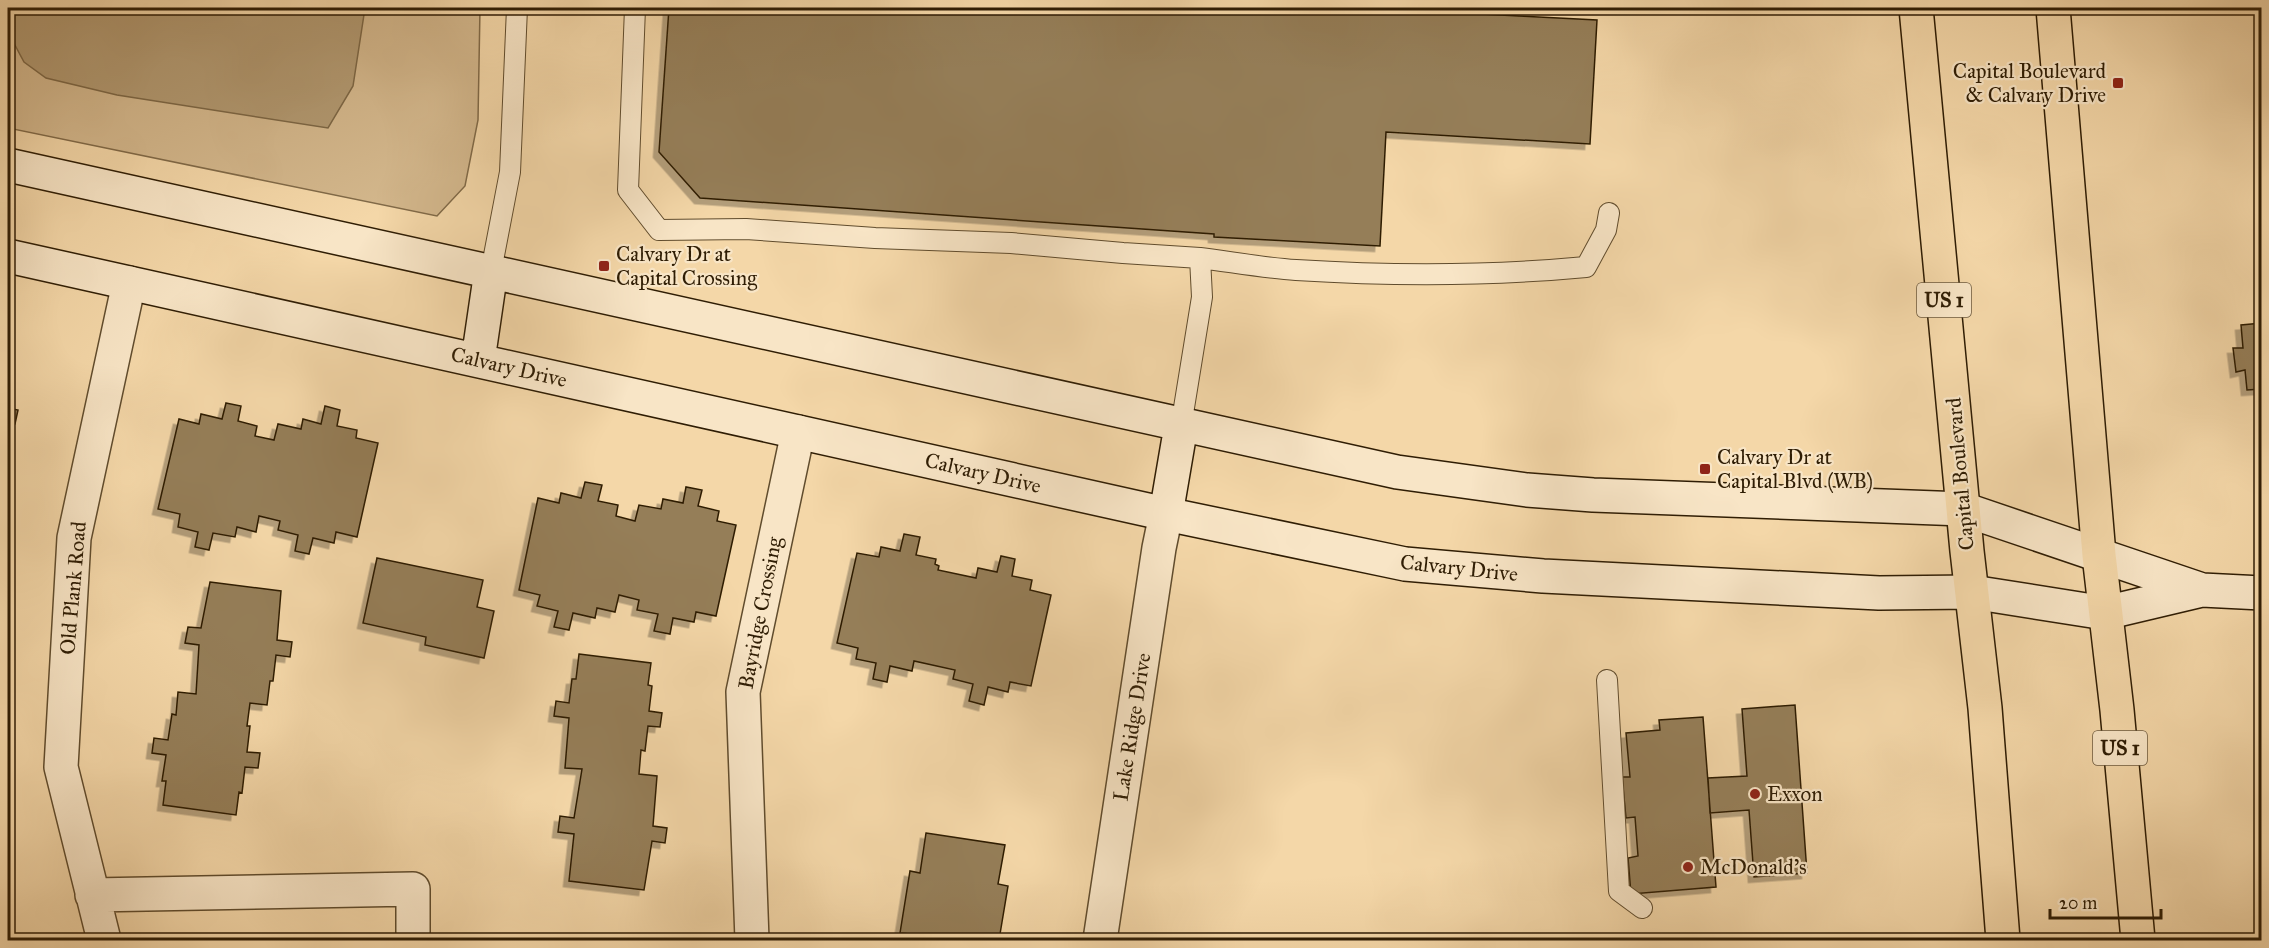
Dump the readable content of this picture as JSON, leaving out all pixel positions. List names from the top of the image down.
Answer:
{
  "streets": {
    "highway": ["US 1", "Capital Boulevard"],
    "street": [
      "Calvary Drive",
      "Old Plank Road",
      "Bayridge Crossing",
      "Lake Ridge Drive"
    ]
  },
  "crossings": [
    ["US 1", "Calvary Drive"],
    ["Calvary Drive", "Capital Boulevard"],
    ["Calvary Drive", "Old Plank Road"],
    ["Calvary Drive", "Bayridge Crossing"],
    ["Calvary Drive", "Lake Ridge Drive"]
  ],
  "places": {
    "transit": ["Capital Boulevard & Calvary Drive", "Calvary Dr at Capital Crossing", "Calvary Dr at Capital Blvd (WB)"],
    "other": ["Exxon", "McDonald's"]
  },
  "scale_bar": "20 m"
}
